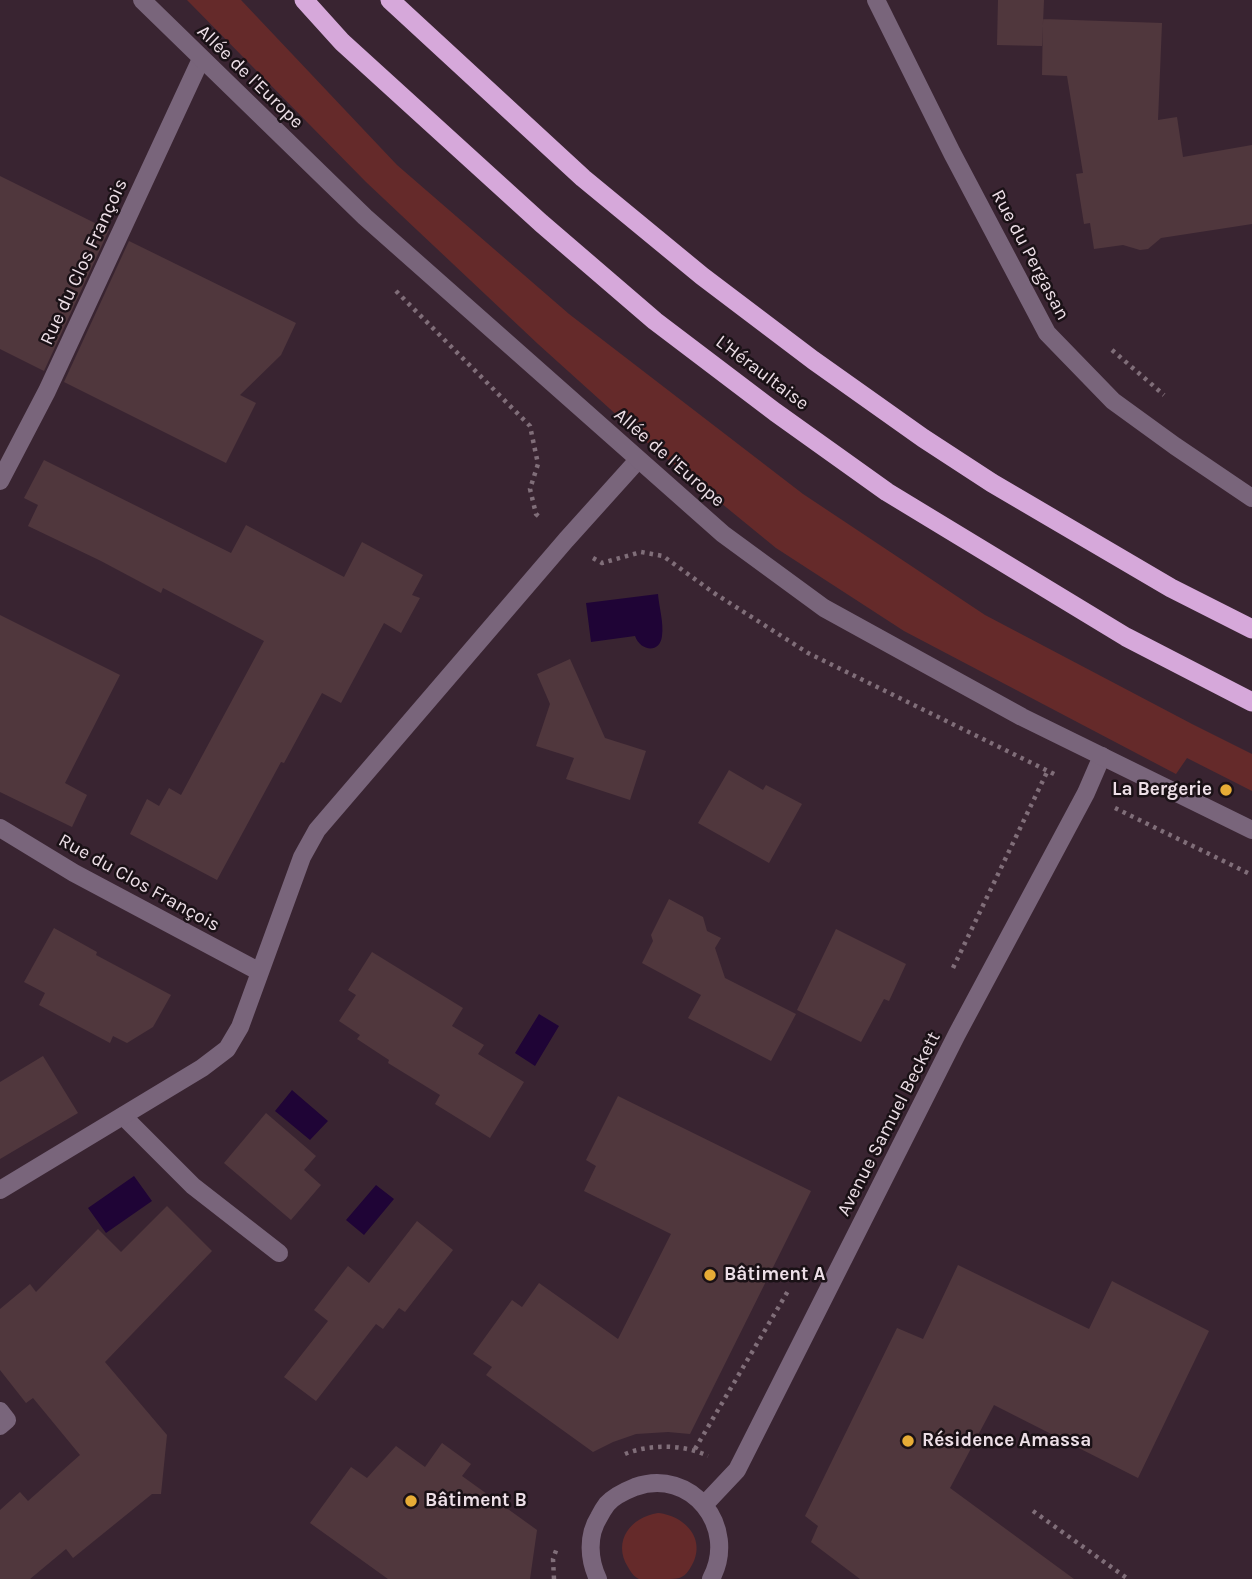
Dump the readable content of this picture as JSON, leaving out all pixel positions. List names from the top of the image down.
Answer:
{
  "streets": {
    "highway": ["L'Héraultaise"],
    "street": [
      "Allée de l'Europe",
      "Rue du Pergasan",
      "Rue du Clos François",
      "Avenue Samuel Beckett"
    ]
  },
  "crossings": [
    ["Allée de l'Europe", "Rue du Clos François"],
    ["Allée de l'Europe", "Avenue Samuel Beckett"]
  ],
  "places": [
    "La Bergerie",
    "Bâtiment A",
    "Résidence Amassa",
    "Bâtiment B"
  ]
}
